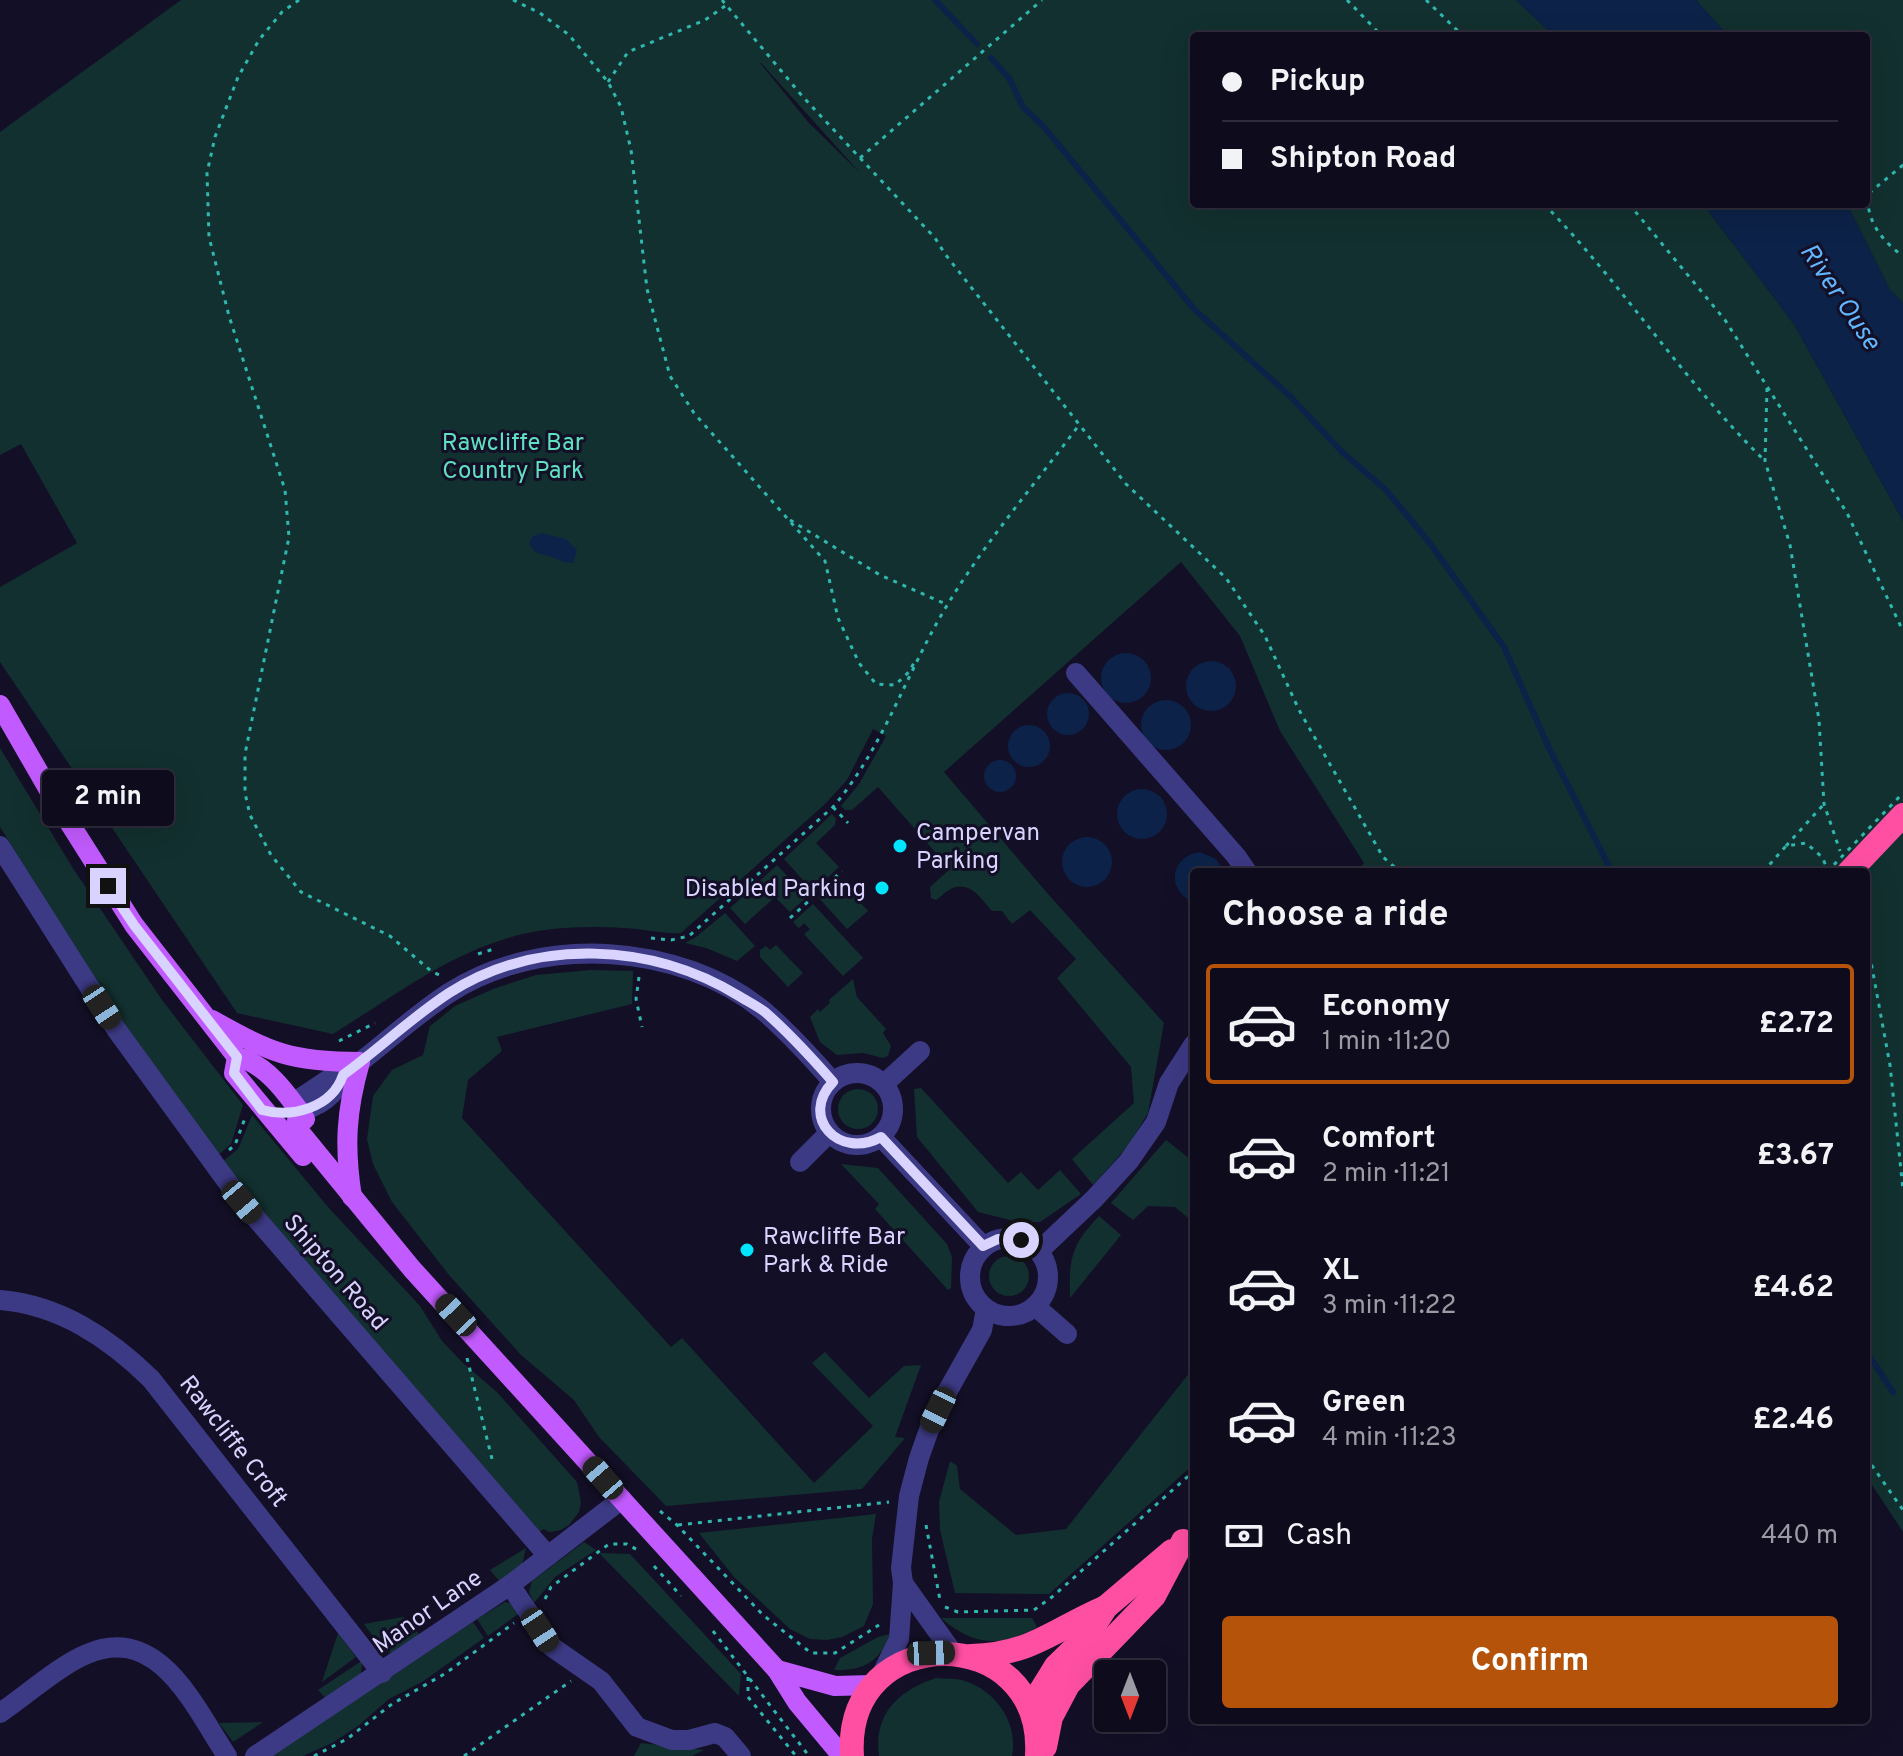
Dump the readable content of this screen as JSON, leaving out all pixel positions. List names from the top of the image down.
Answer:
{
  "streets": {
    "street": ["Shipton Road", "Rawcliffe Croft", "Manor Lane"]
  },
  "crossings": [
    ["Shipton Road", "Manor Lane"],
    ["Rawcliffe Croft", "Manor Lane"]
  ],
  "water": ["River Ouse"],
  "parks": ["Rawcliffe Bar Country Park"],
  "places": ["Campervan Parking", "Disabled Parking", "Rawcliffe Bar Park & Ride"],
  "north": "bottom",
  "page": {
    "banner": ["Pickup", "Shipton Road"],
    "bubble": "2 min",
    "heading": "Choose a ride",
    "list": [
      {
        "name": "Economy",
        "note": "1 min · 11:20",
        "value": "£2.72"
      },
      {
        "name": "Comfort",
        "note": "2 min · 11:21",
        "value": "£3.67"
      },
      {
        "name": "XL",
        "note": "3 min · 11:22",
        "value": "£4.62"
      },
      {
        "name": "Green",
        "note": "4 min · 11:23",
        "value": "£2.46"
      }
    ],
    "pay": ["Cash", "440 m"],
    "buttons": "Confirm"
  }
}
